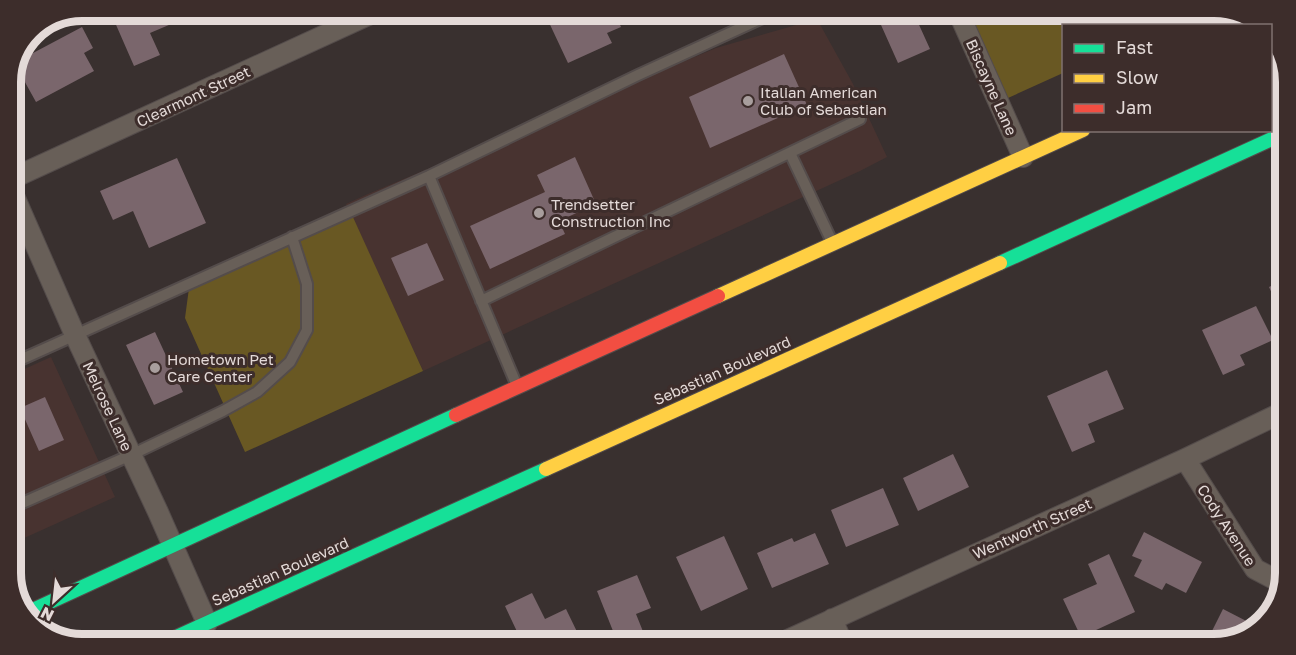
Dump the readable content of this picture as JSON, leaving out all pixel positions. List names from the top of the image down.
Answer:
{
  "streets": {
    "main road": ["Sebastian Boulevard"],
    "street": [
      "Biscayne Lane",
      "Clearmont Street",
      "Melrose Lane",
      "Cody Avenue",
      "Wentworth Street"
    ]
  },
  "crossings": [
    ["Sebastian Boulevard", "Melrose Lane"],
    ["Cody Avenue", "Wentworth Street"]
  ],
  "places": ["Italian American Club of Sebastian", "Trendsetter Construction Inc", "Hometown Pet Care Center"],
  "legend": ["Fast", "Slow", "Jam"],
  "north": "bottom left"
}
